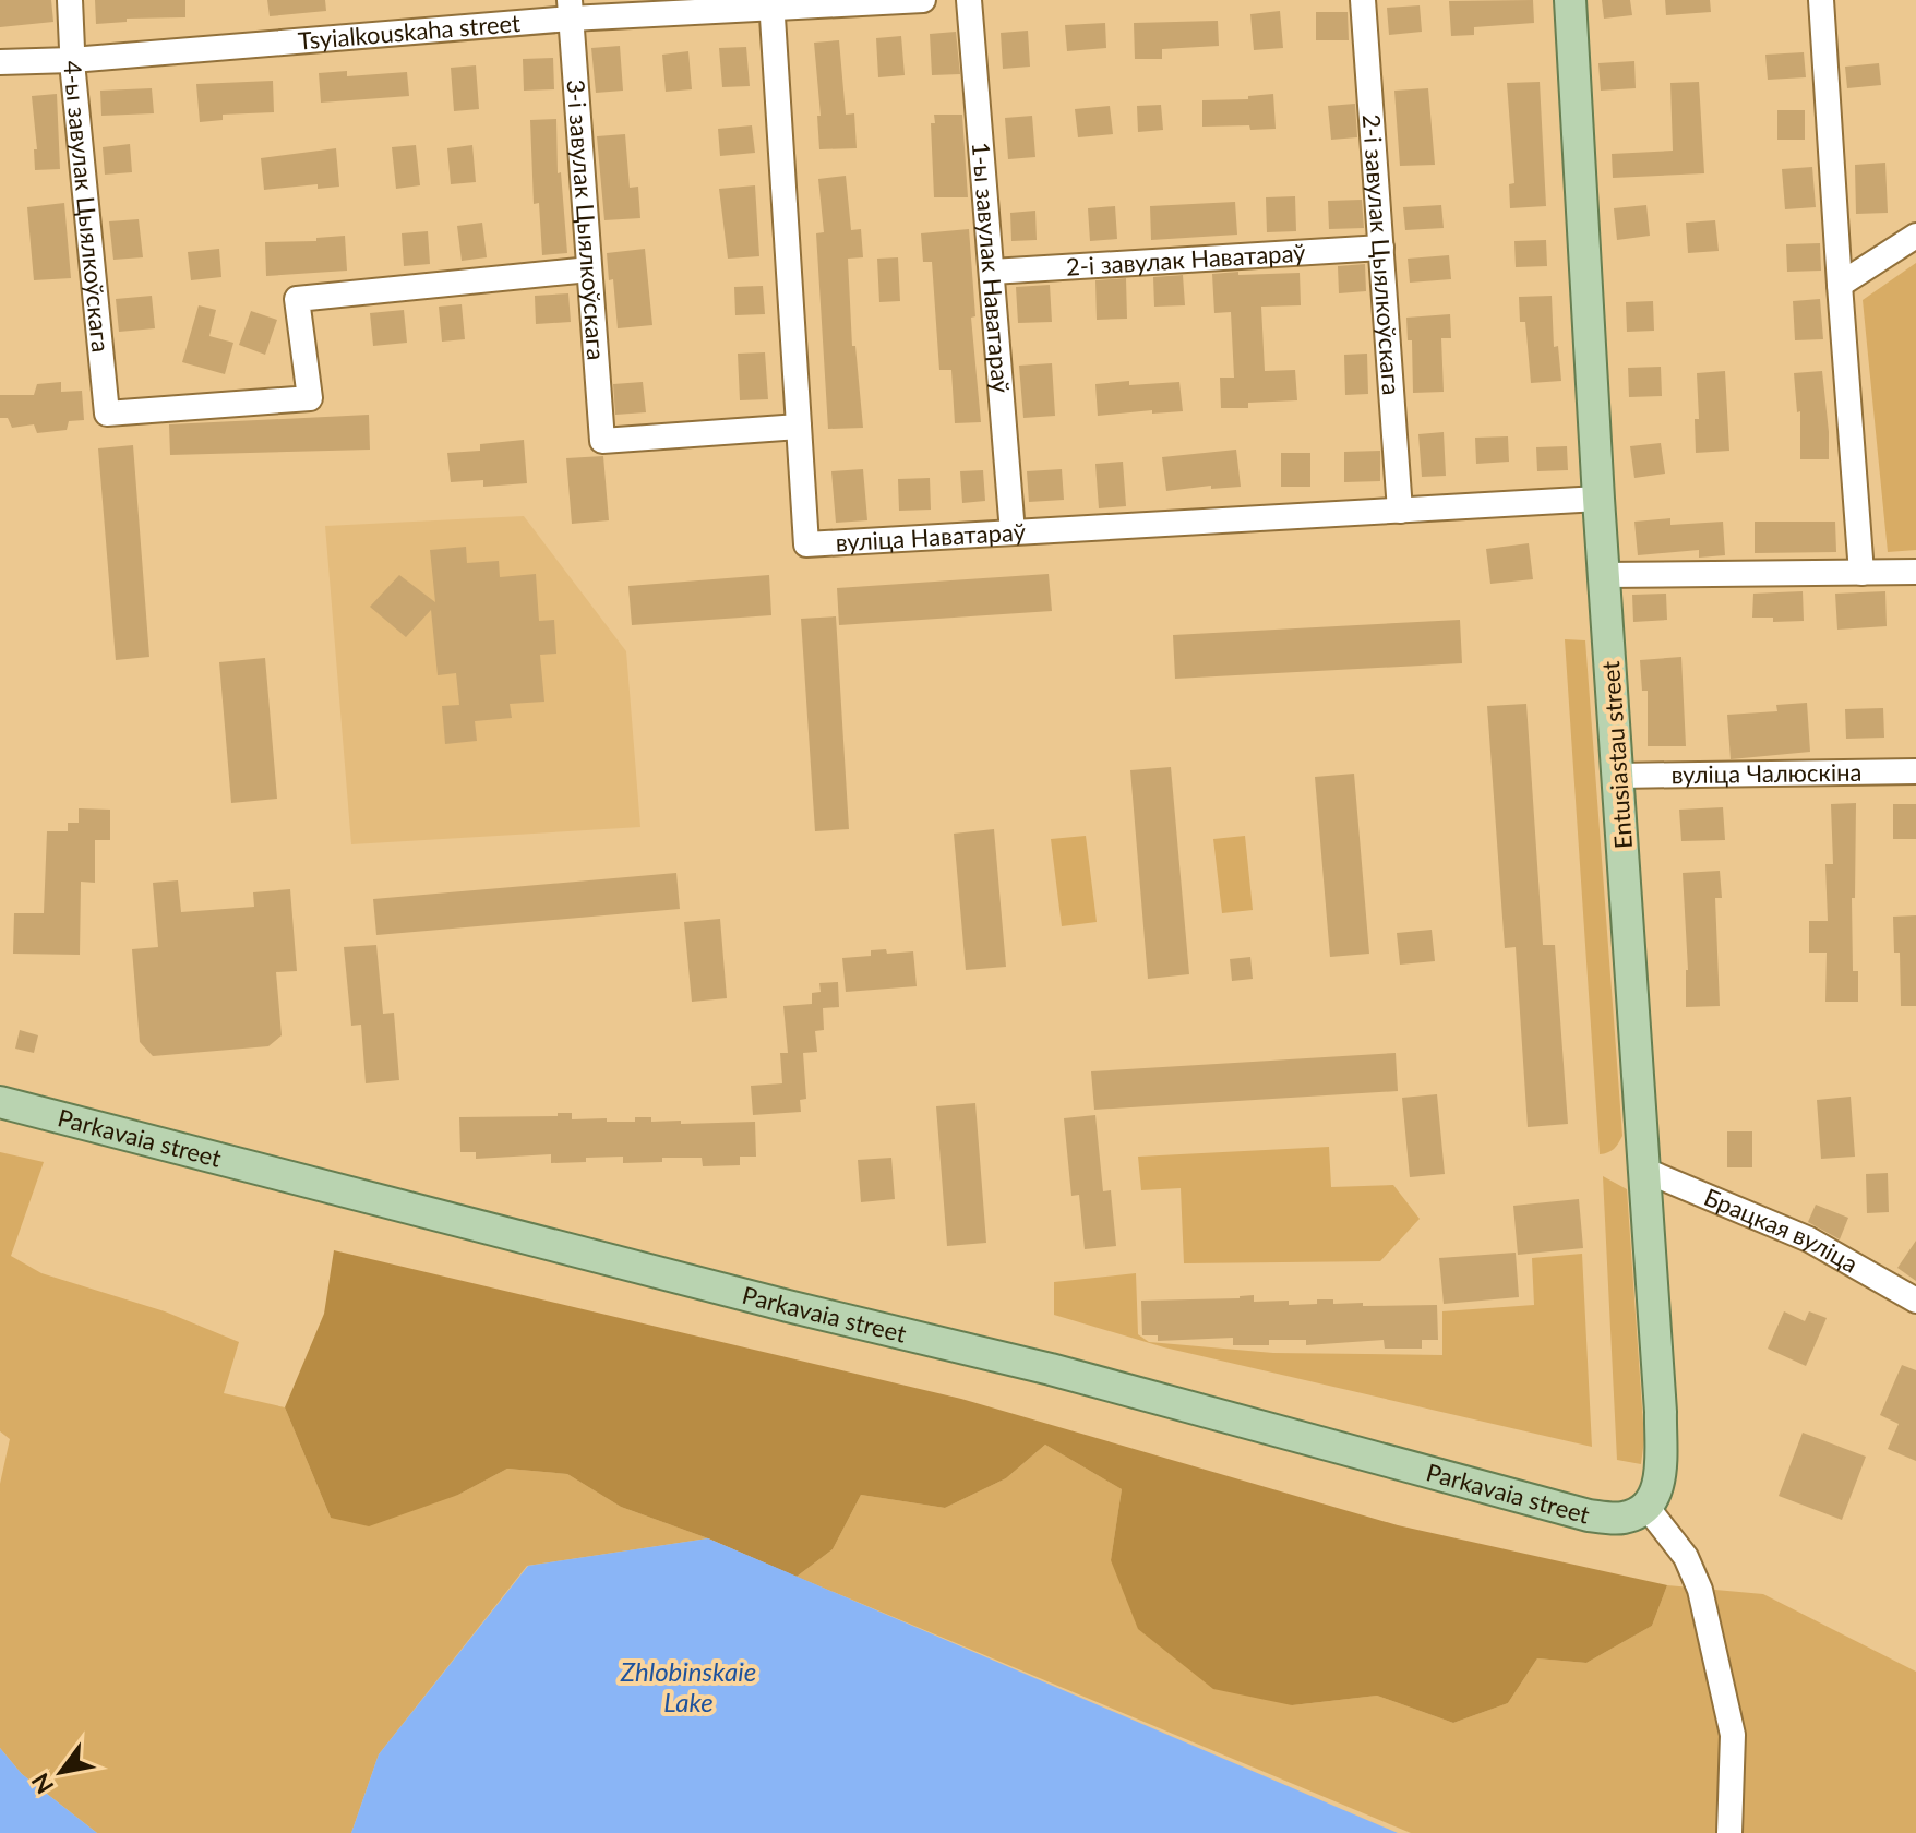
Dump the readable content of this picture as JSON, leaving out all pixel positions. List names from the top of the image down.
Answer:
{
  "streets": {
    "main road": ["Entusiastau street", "Parkavaia street"],
    "street": [
      "Tsyialkouskaha street",
      "4-ы завулак Цыялкоўскага",
      "3-і завулак Цыялкоўскага",
      "2-і завулак Цыялкоўскага",
      "2-і завулак Наватараў",
      "1-ы завулак Наватараў",
      "вуліца Наватараў",
      "вуліца Чалюскіна",
      "Брацкая вуліца"
    ]
  },
  "crossings": [
    ["Tsyialkouskaha street", "4-ы завулак Цыялкоўскага"],
    ["Tsyialkouskaha street", "3-і завулак Цыялкоўскага"],
    ["Tsyialkouskaha street", "вуліца Наватараў"],
    ["4-ы завулак Цыялкоўскага", "3-і завулак Цыялкоўскага"],
    ["3-і завулак Цыялкоўскага", "вуліца Наватараў"],
    ["2-і завулак Цыялкоўскага", "2-і завулак Наватараў"],
    ["2-і завулак Цыялкоўскага", "вуліца Наватараў"],
    ["2-і завулак Наватараў", "1-ы завулак Наватараў"],
    ["1-ы завулак Наватараў", "вуліца Наватараў"],
    ["вуліца Наватараў", "Entusiastau street"],
    ["Entusiastau street", "вуліца Чалюскіна"],
    ["Entusiastau street", "Parkavaia street"],
    ["Entusiastau street", "Брацкая вуліца"]
  ],
  "water": ["Zhlobinskaie Lake"],
  "north": "bottom left"
}
